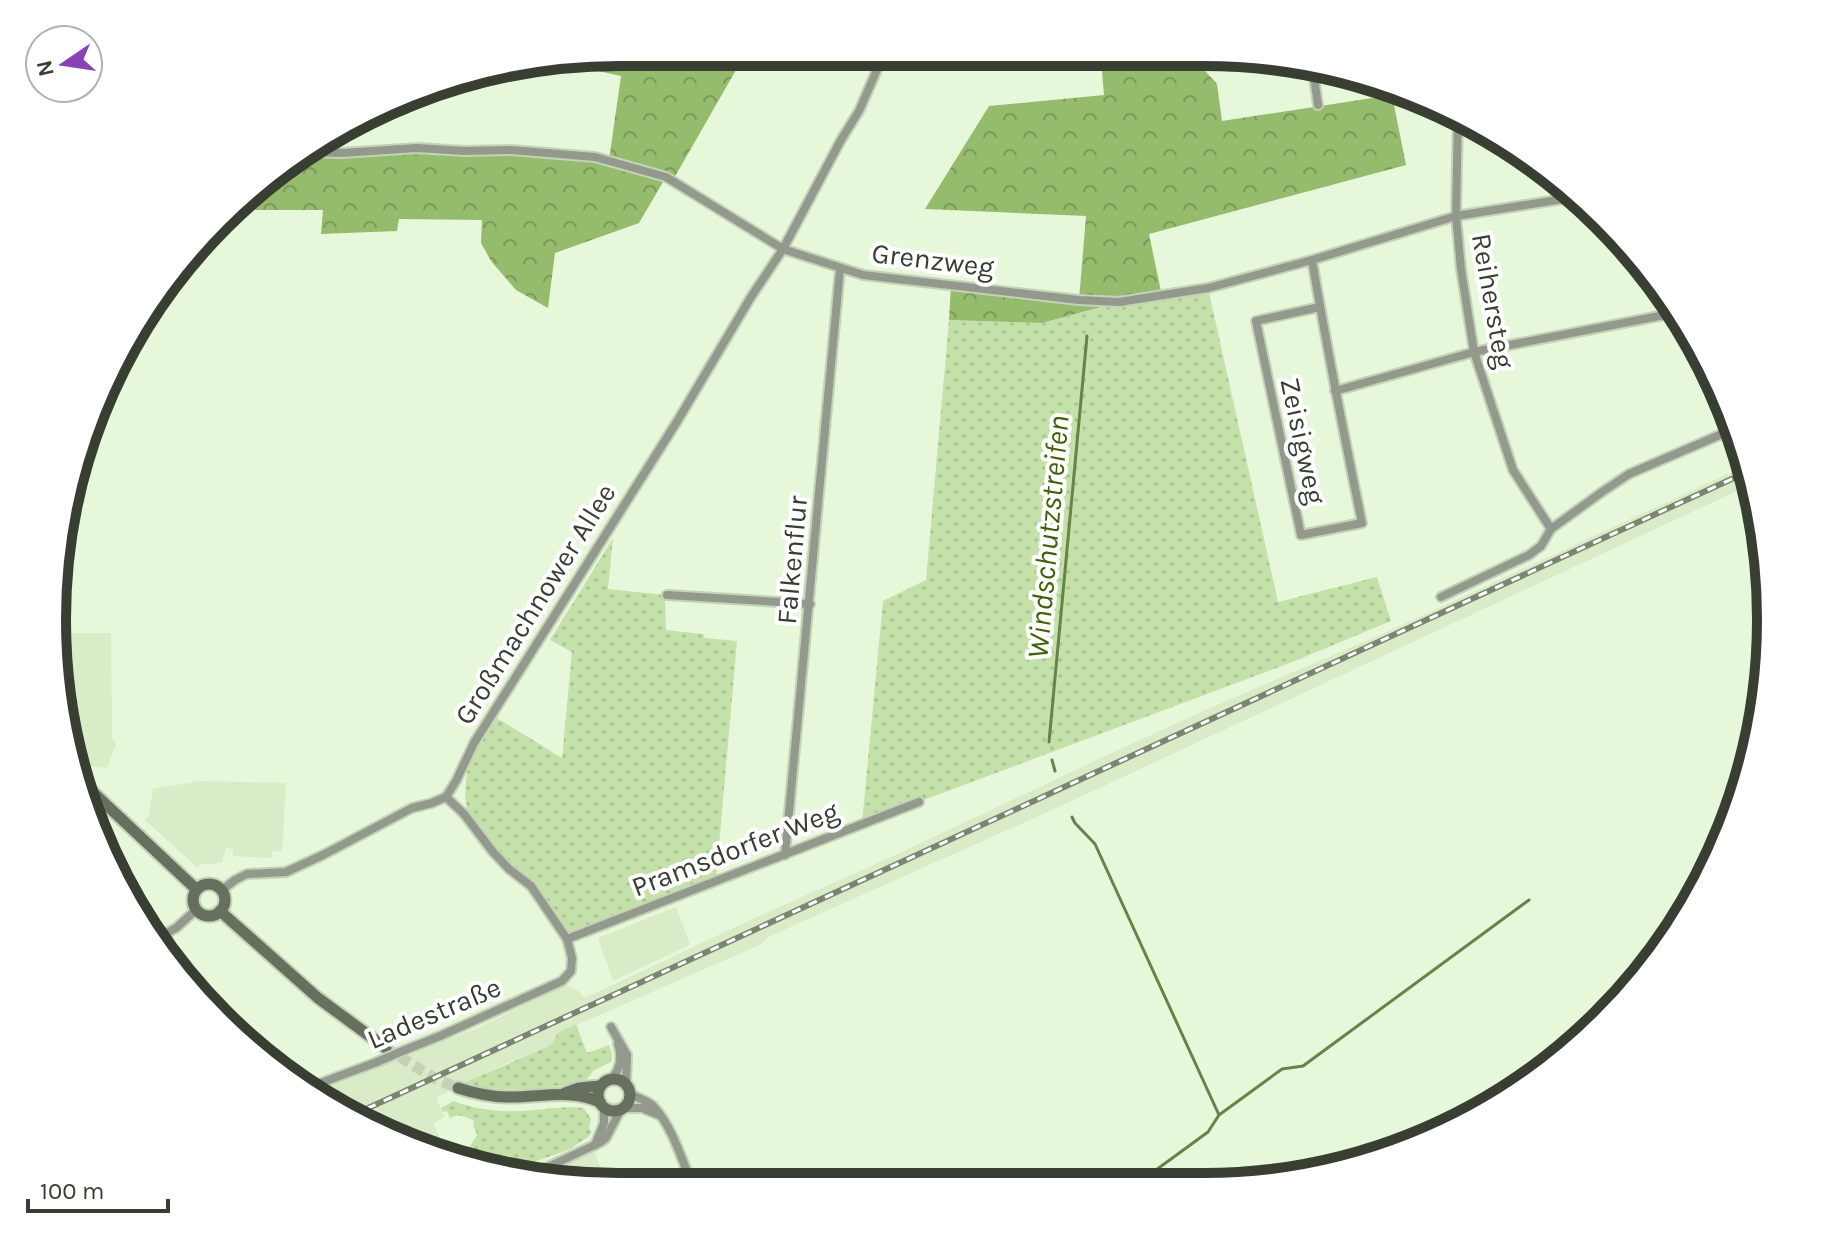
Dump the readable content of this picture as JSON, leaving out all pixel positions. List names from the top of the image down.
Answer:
{
  "streets": {
    "street": [
      "Grenzweg",
      "Reihersteg",
      "Zeisigweg",
      "Falkenflur",
      "Großmachnower Allee",
      "Pramsdorfer Weg",
      "Ladestraße"
    ]
  },
  "crossings": [
    ["Grenzweg", "Reihersteg"],
    ["Grenzweg", "Zeisigweg"],
    ["Grenzweg", "Falkenflur"],
    ["Grenzweg", "Großmachnower Allee"],
    ["Reihersteg", "Zeisigweg"],
    ["Falkenflur", "Pramsdorfer Weg"],
    ["Pramsdorfer Weg", "Ladestraße"]
  ],
  "water": ["Windschutzstreifen"],
  "scale_bar": "100 m",
  "north": "left"
}
